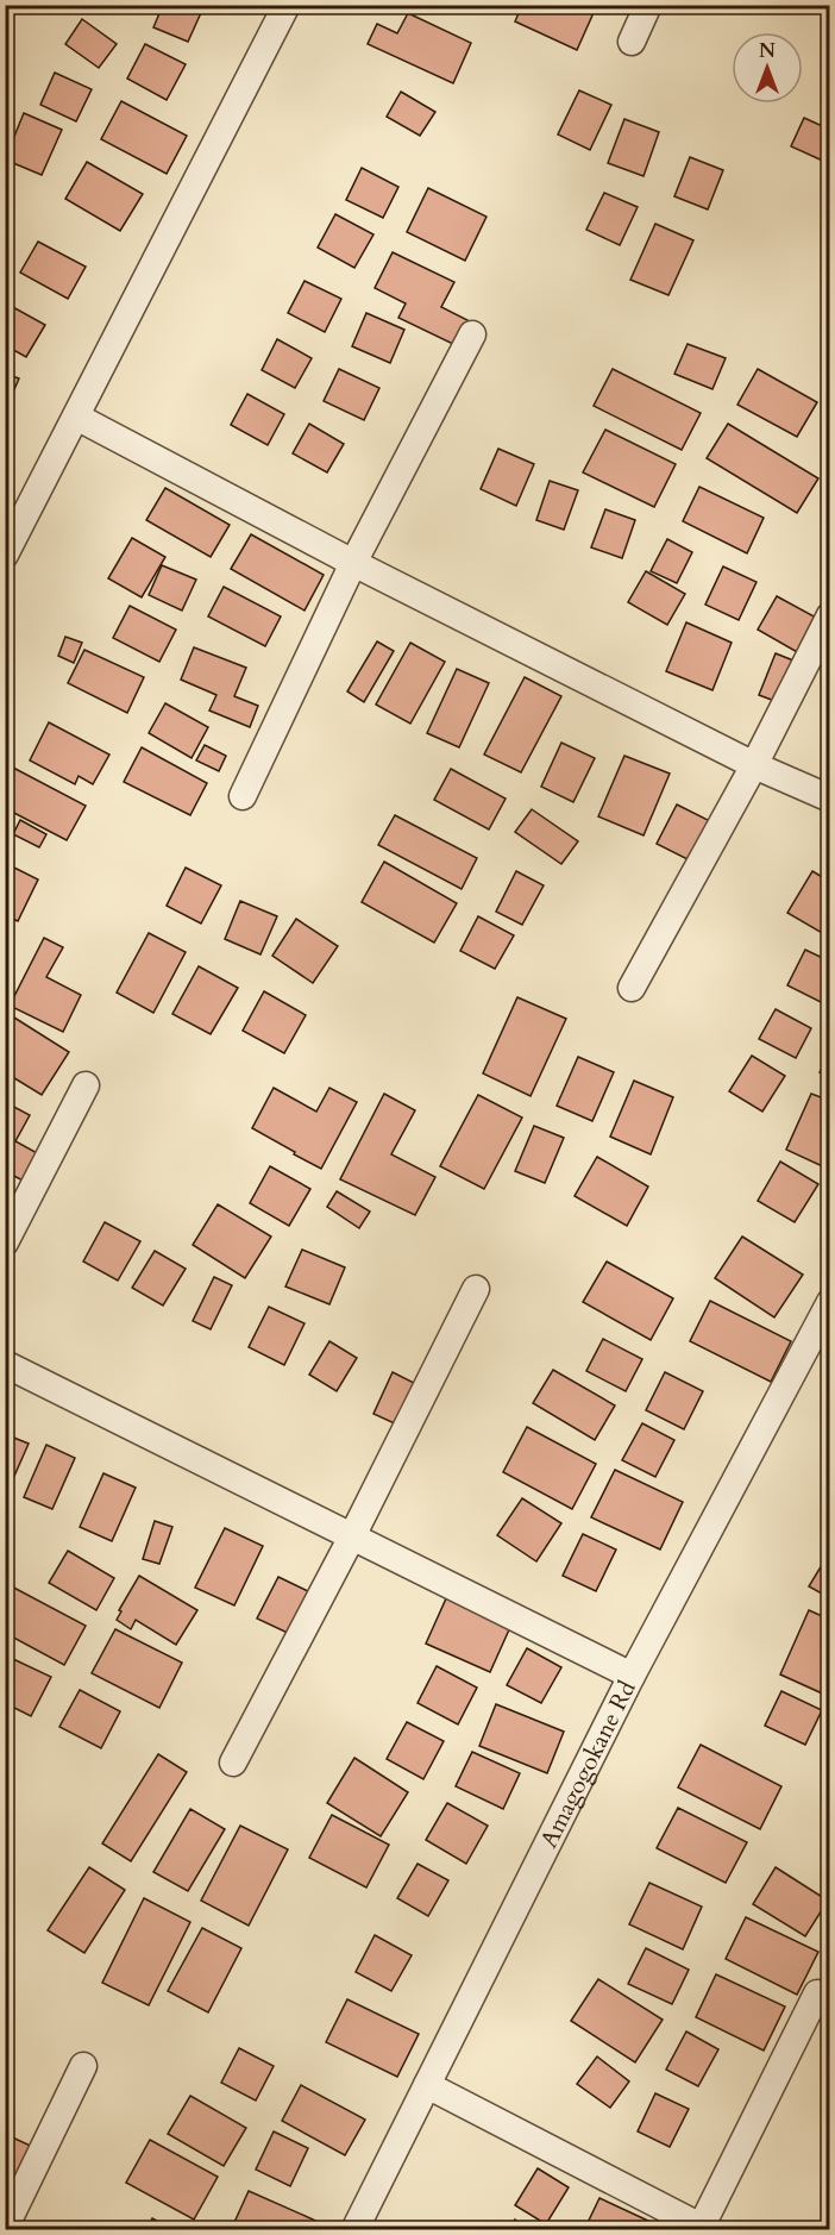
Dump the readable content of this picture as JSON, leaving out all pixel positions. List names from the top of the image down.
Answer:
{
  "streets": {
    "street": ["Amagogokane Rd"]
  },
  "north": "top"
}
